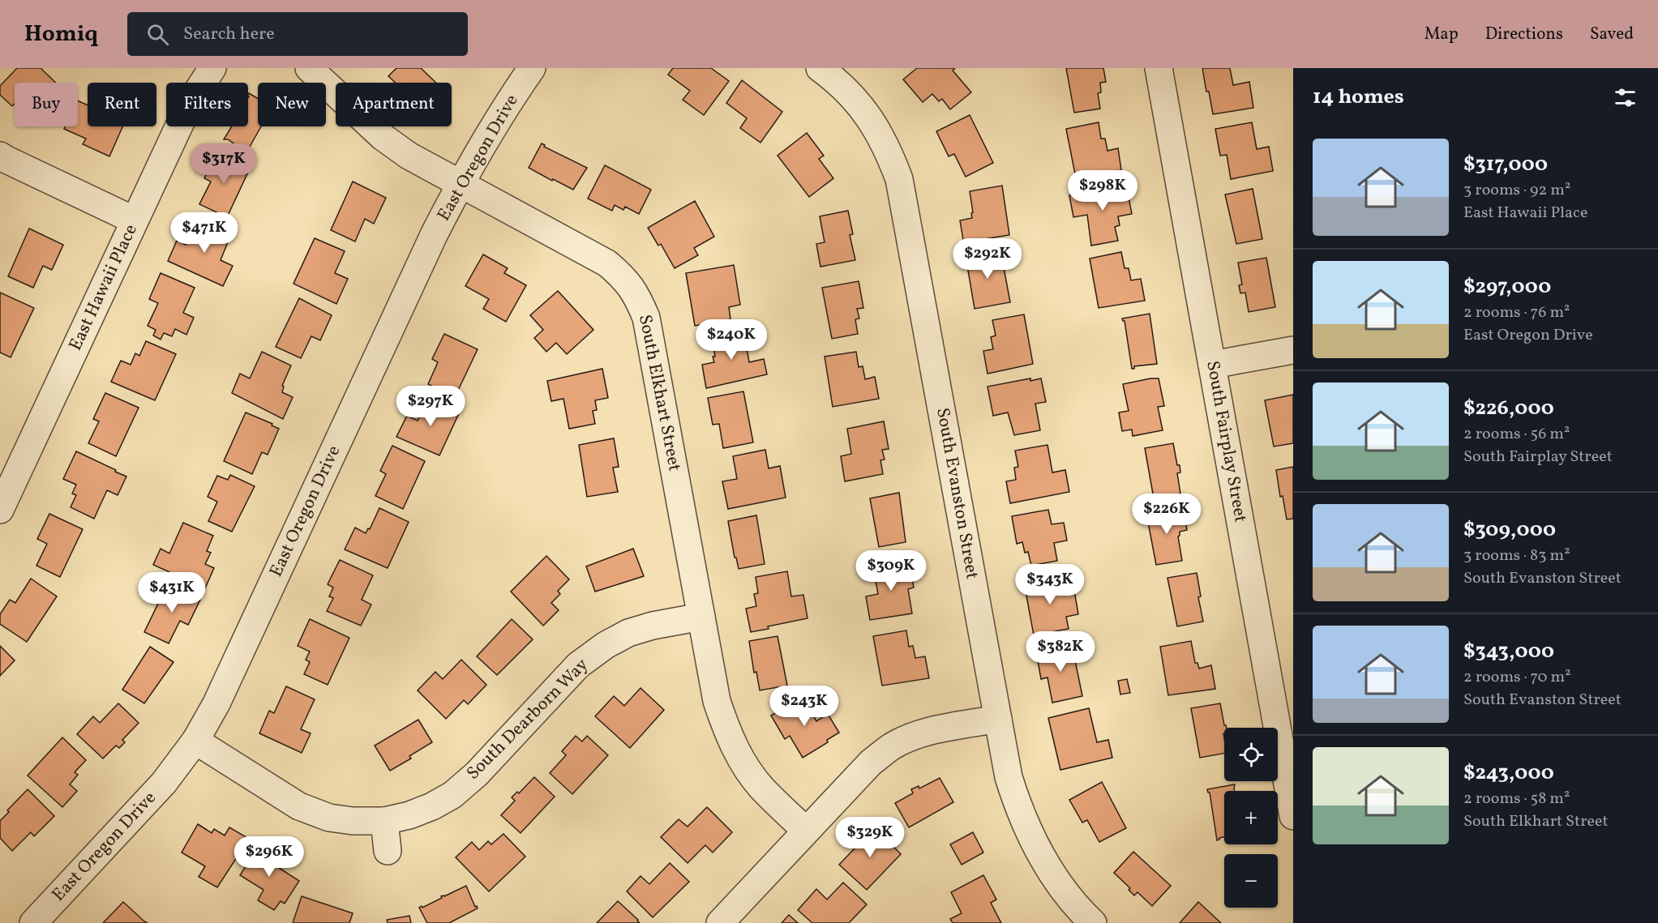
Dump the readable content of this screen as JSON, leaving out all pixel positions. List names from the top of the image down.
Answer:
{
  "streets": {
    "street": [
      "East Oregon Drive",
      "East Hawaii Place",
      "South Elkhart Street",
      "South Fairplay Street",
      "South Evanston Street",
      "South Dearborn Way"
    ]
  },
  "crossings": [
    ["East Oregon Drive", "South Elkhart Street"],
    ["East Oregon Drive", "South Dearborn Way"],
    ["South Elkhart Street", "South Dearborn Way"]
  ],
  "page": {
    "header": "Homiq",
    "search": "Search here",
    "nav": ["Map", "Directions", "Saved"],
    "heading": "14 homes",
    "chip": [
      "Buy",
      "Rent",
      "Filters",
      "New",
      "Apartment"
    ],
    "list": [
      {
        "name": "$317,000",
        "note": "3 rooms · 92 m² · East Hawaii Place"
      },
      {
        "name": "$297,000",
        "note": "2 rooms · 76 m² · East Oregon Drive"
      },
      {
        "name": "$226,000",
        "note": "2 rooms · 56 m² · South Fairplay Street"
      },
      {
        "name": "$309,000",
        "note": "3 rooms · 83 m² · South Evanston Street"
      },
      {
        "name": "$343,000",
        "note": "2 rooms · 70 m² · South Evanston Street"
      },
      {
        "name": "$243,000",
        "note": "2 rooms · 58 m² · South Elkhart Street"
      }
    ],
    "price": [
      "$317K",
      "$298K",
      "$471K",
      "$292K",
      "$240K",
      "$297K",
      "$226K",
      "$309K",
      "$343K",
      "$431K",
      "$382K",
      "$243K",
      "$329K",
      "$296K"
    ],
    "map_buttons": ["+", "−"]
  }
}
